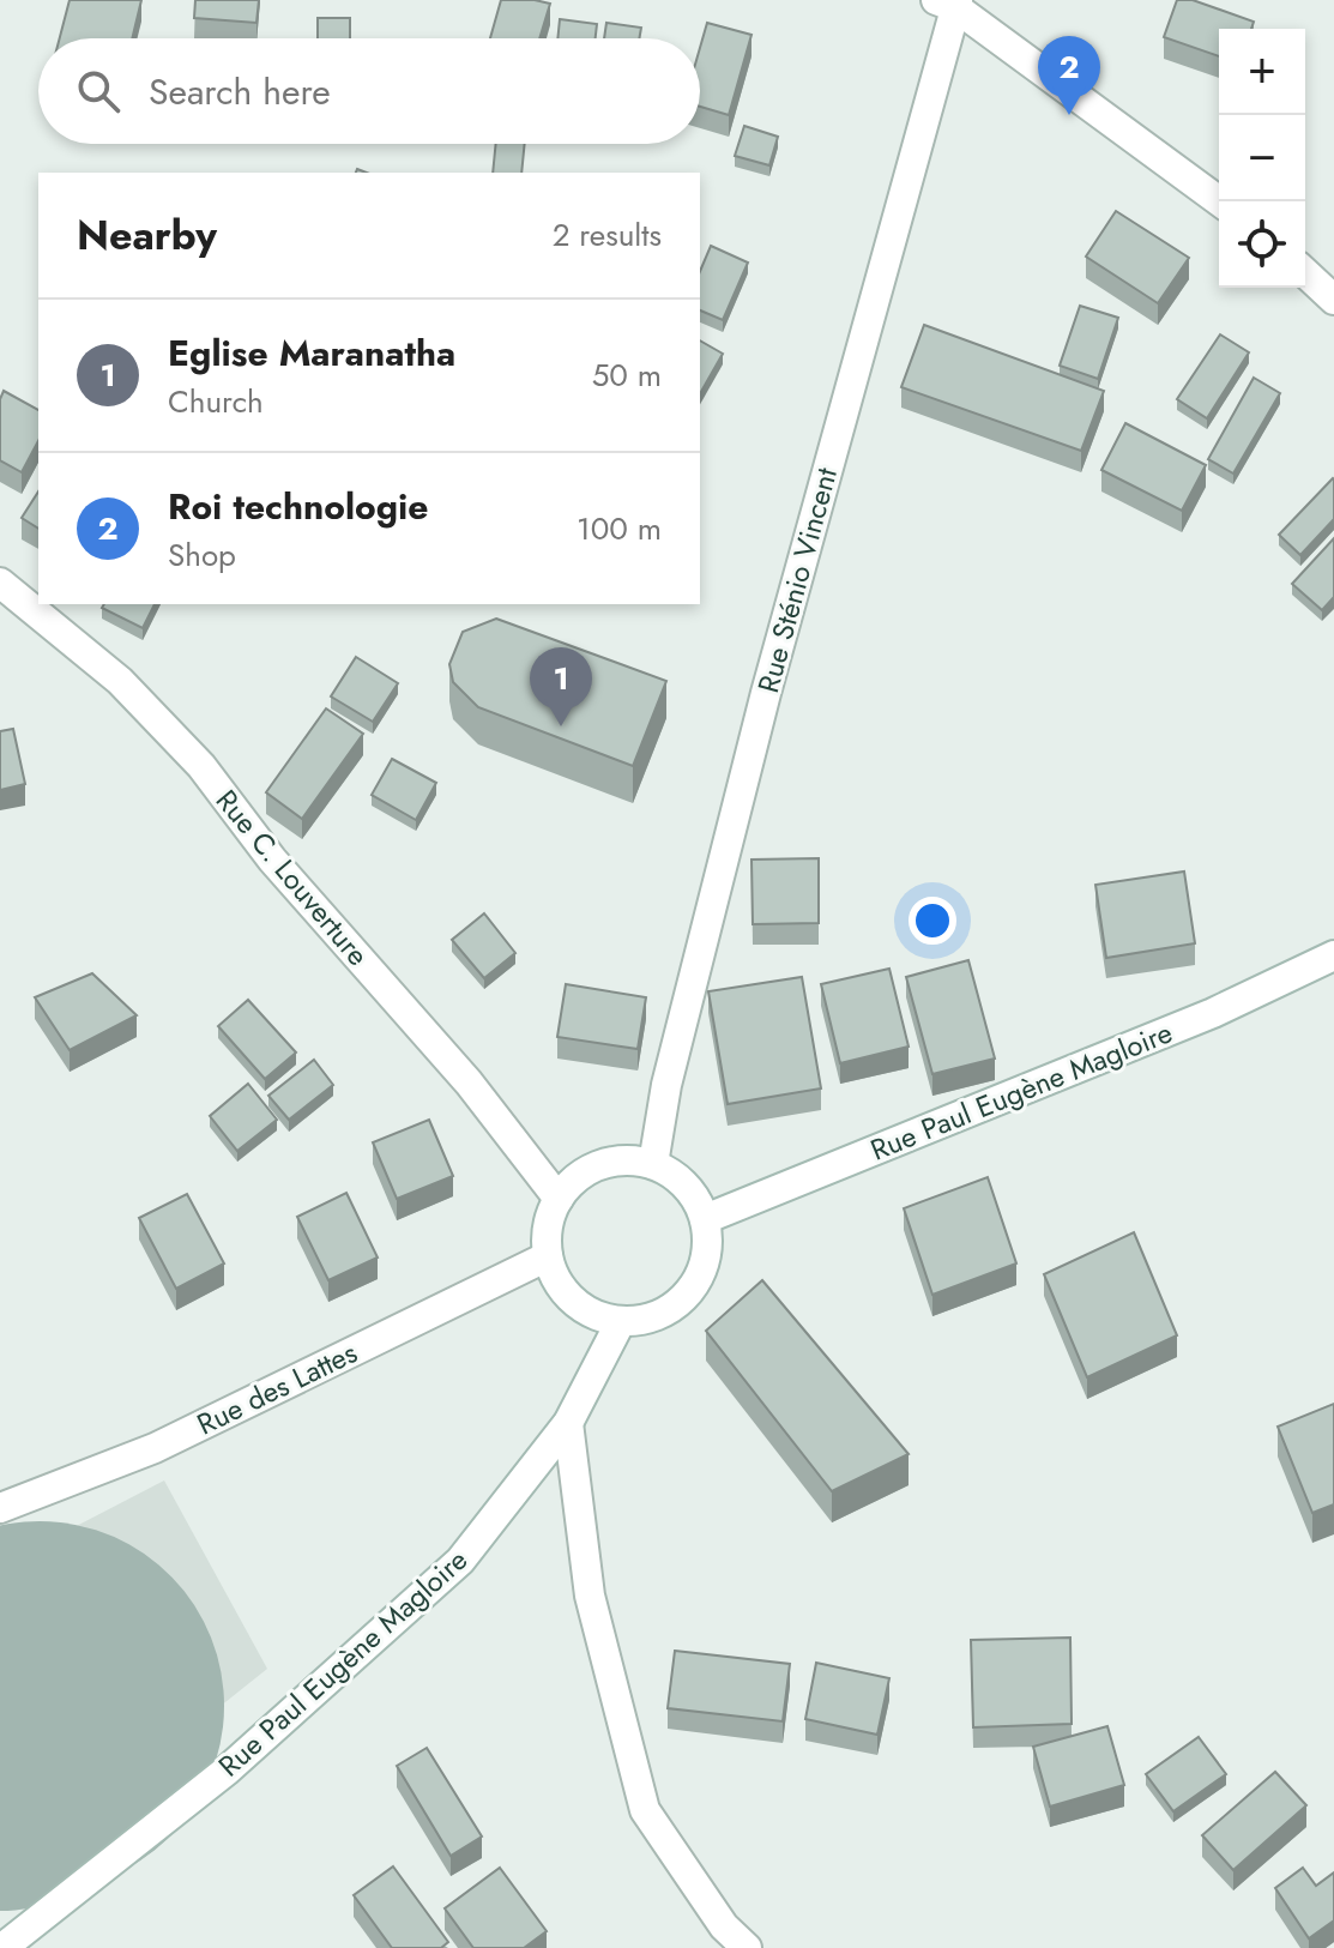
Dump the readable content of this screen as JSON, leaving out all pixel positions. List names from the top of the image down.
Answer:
{
  "streets": {
    "street": [
      "Rue Sténio Vincent",
      "Rue C. Louverture",
      "Rue Paul Eugène Magloire",
      "Rue des Lattes"
    ]
  },
  "crossings": [
    ["Rue Sténio Vincent", "Rue C. Louverture"],
    ["Rue Sténio Vincent", "Rue Paul Eugène Magloire"],
    ["Rue Sténio Vincent", "Rue des Lattes"],
    ["Rue C. Louverture", "Rue Paul Eugène Magloire"],
    ["Rue C. Louverture", "Rue des Lattes"],
    ["Rue Paul Eugène Magloire", "Rue des Lattes"]
  ],
  "page": {
    "map_buttons": ["+", "−"],
    "pins": ["2", "1"],
    "search": "Search here",
    "heading": ["Nearby", "2 results"],
    "list": [
      {
        "mark": "1",
        "name": "Eglise Maranatha",
        "note": "Church",
        "value": "50 m"
      },
      {
        "mark": "2",
        "name": "Roi technologie",
        "note": "Shop",
        "value": "100 m"
      }
    ]
  }
}
